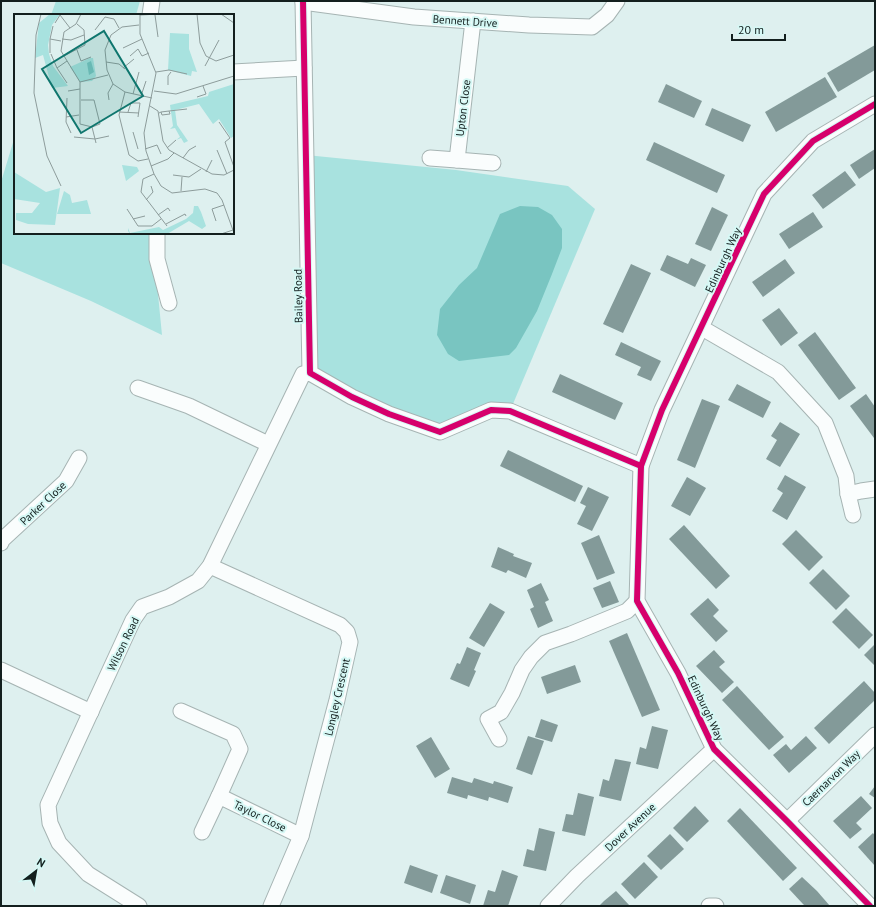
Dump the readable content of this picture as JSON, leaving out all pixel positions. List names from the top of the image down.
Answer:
{
  "streets": {
    "street": [
      "Bennett Drive",
      "Upton Close",
      "Edinburgh Way",
      "Bailey Road",
      "Parker Close",
      "Wilson Road",
      "Longley Crescent",
      "Caernarvon Way",
      "Taylor Close",
      "Dover Avenue"
    ]
  },
  "crossings": [
    ["Bennett Drive", "Upton Close"],
    ["Bennett Drive", "Bailey Road"],
    ["Edinburgh Way", "Caernarvon Way"],
    ["Edinburgh Way", "Dover Avenue"],
    ["Bailey Road", "Wilson Road"],
    ["Wilson Road", "Longley Crescent"],
    ["Longley Crescent", "Taylor Close"]
  ],
  "scale_bar": "20 m",
  "north": "top right"
}
